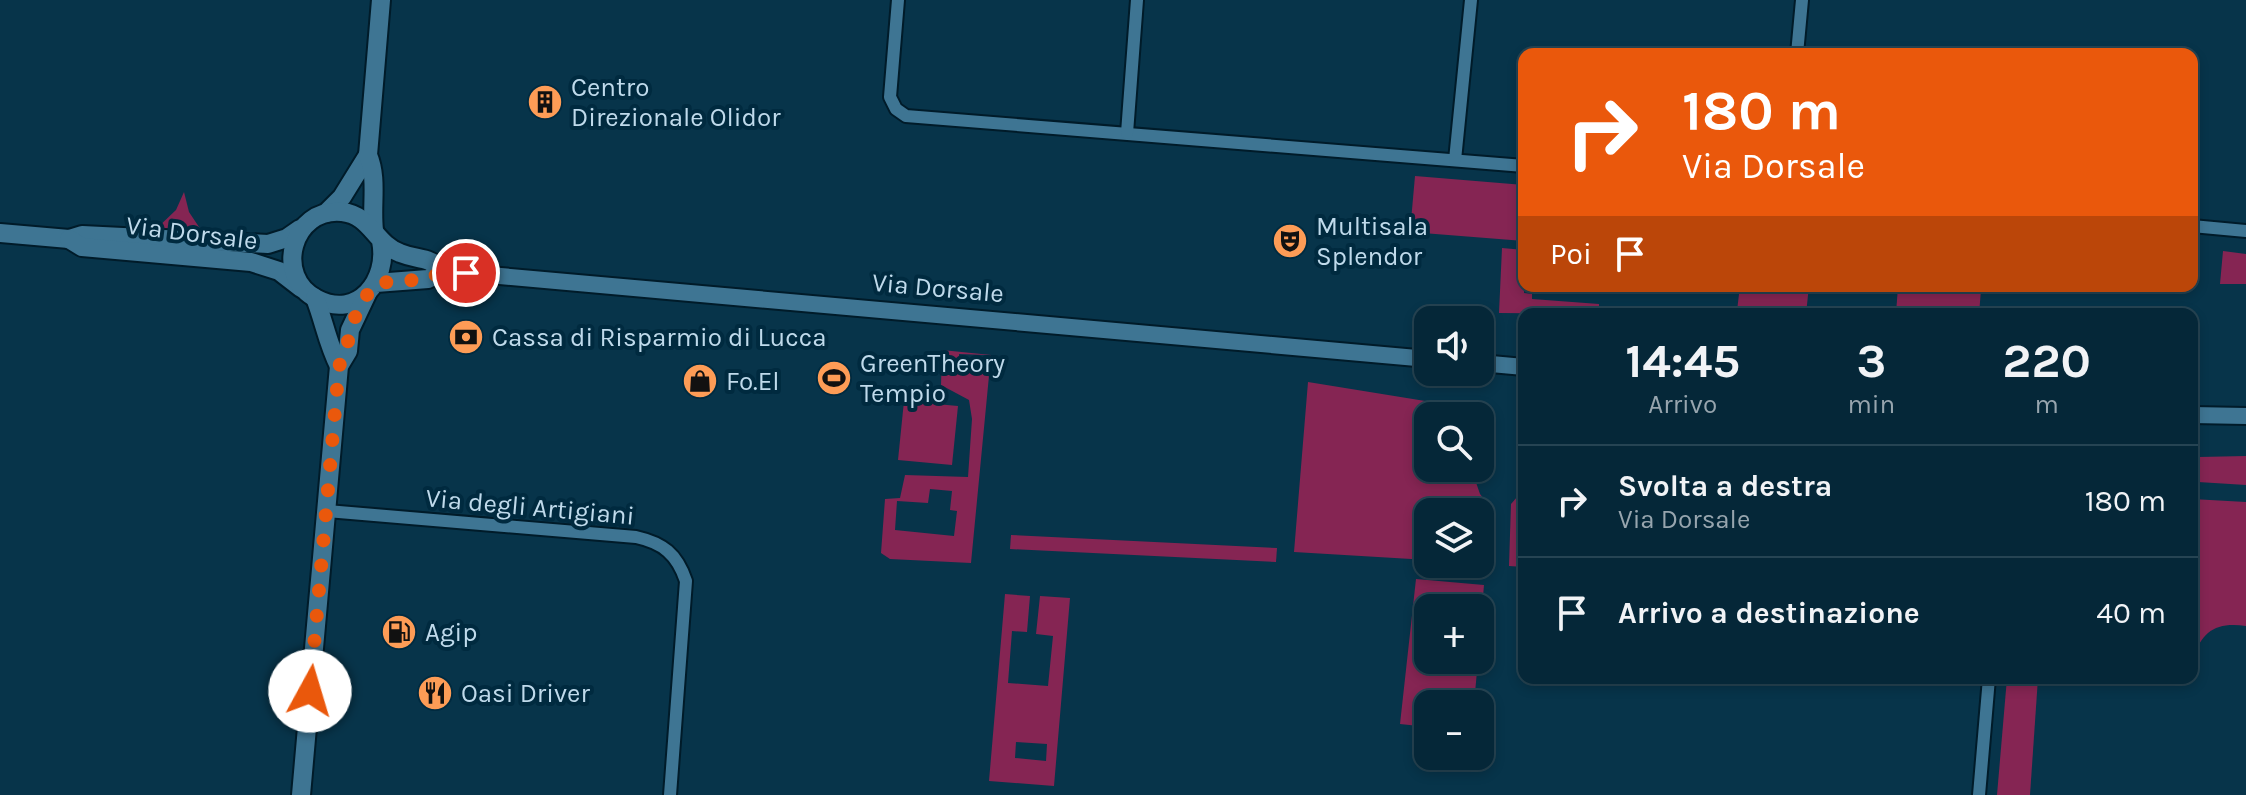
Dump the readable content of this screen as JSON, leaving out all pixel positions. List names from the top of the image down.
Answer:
{
  "streets": {
    "main road": ["Via Dorsale"],
    "street": ["Via degli Artigiani"]
  },
  "places": {
    "building": ["Centro Direzionale Olidor"],
    "theatre": ["Multisala Splendor"],
    "bank": ["Cassa di Risparmio di Lucca"],
    "sports": ["GreenTheory Tempio"],
    "shop": ["Fo.El"],
    "fuel station": ["Agip"],
    "restaurant": ["Oasi Driver"]
  },
  "page": {
    "turn": ["180 m", "Via Dorsale"],
    "then": "Poi",
    "map_buttons": ["+", "−"],
    "eta": [
      "14:45",
      "Arrivo",
      "3",
      "min",
      "220",
      "m"
    ],
    "list": [
      {
        "name": "Svolta a destra",
        "note": "Via Dorsale",
        "value": "180 m"
      },
      {
        "name": "Arrivo a destinazione",
        "value": "40 m"
      }
    ]
  }
}
